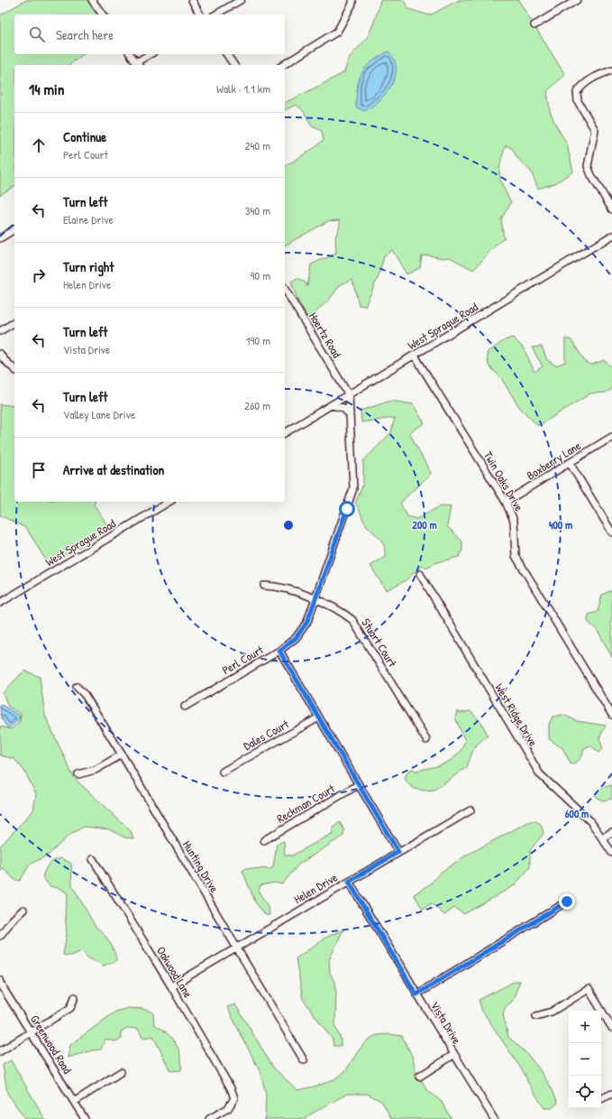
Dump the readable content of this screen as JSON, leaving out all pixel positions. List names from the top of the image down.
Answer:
{
  "streets": {
    "street": [
      "West Sprague Road",
      "Hoertz Road",
      "Boxberry Lane",
      "Twin Oaks Drive",
      "Stuart Court",
      "Perl Court",
      "West Ridge Drive",
      "Dales Court",
      "Reckman Court",
      "Hunting Drive",
      "Helen Drive",
      "Oakwood Lane",
      "Vista Drive",
      "Greenwood Road"
    ]
  },
  "crossings": [
    ["West Sprague Road", "Hoertz Road"],
    ["West Sprague Road", "Twin Oaks Drive"],
    ["West Sprague Road", "Perl Court"],
    ["Hoertz Road", "Perl Court"],
    ["Boxberry Lane", "Twin Oaks Drive"],
    ["Stuart Court", "Perl Court"],
    ["Hunting Drive", "Helen Drive"],
    ["Helen Drive", "Oakwood Lane"],
    ["Helen Drive", "Vista Drive"]
  ],
  "page": {
    "search": "Search here",
    "heading": ["14 min", "Walk · 1.1 km"],
    "list": [
      ["Continue", "Perl Court", "240 m"],
      ["Turn left", "Elaine Drive", "340 m"],
      ["Turn right", "Helen Drive", "90 m"],
      ["Turn left", "Vista Drive", "190 m"],
      ["Turn left", "Valley Lane Drive", "260 m"],
      "Arrive at destination"
    ],
    "map_buttons": ["+", "−"]
  },
  "rings": ["200 m", "400 m", "600 m"]
}
